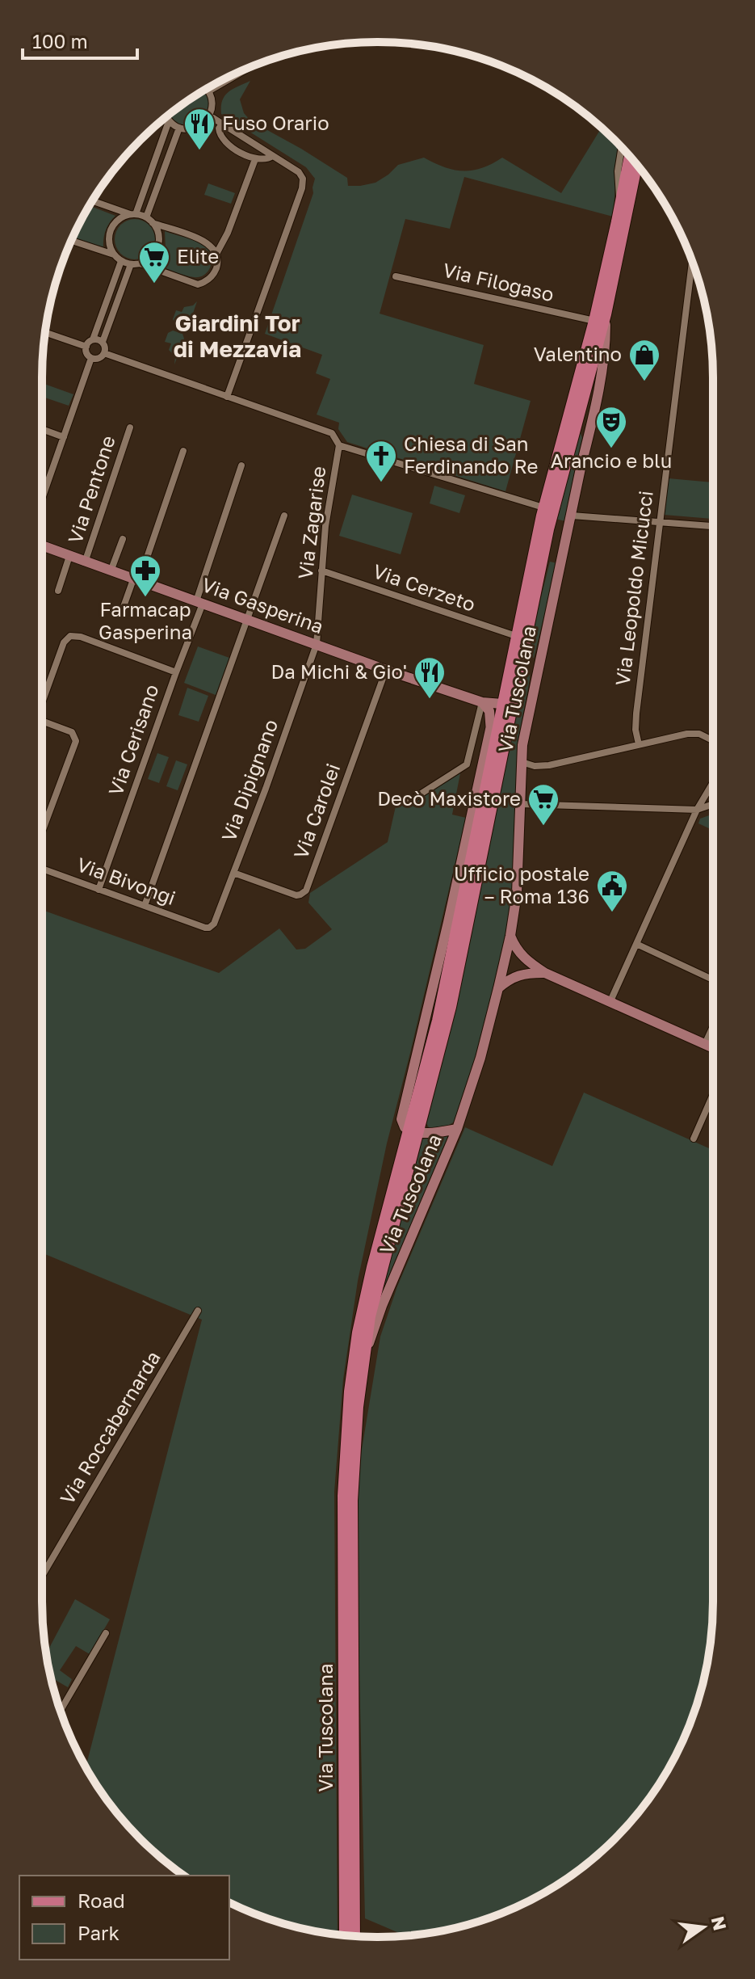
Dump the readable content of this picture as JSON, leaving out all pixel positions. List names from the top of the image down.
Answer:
{
  "streets": {
    "main road": ["Via Tuscolana"],
    "street": [
      "Via Filogaso",
      "Via Pentone",
      "Via Zagarise",
      "Via Cerzeto",
      "Via Leopoldo Micucci",
      "Via Gasperina",
      "Via Cerisano",
      "Via Dipignano",
      "Via Carolei",
      "Via Bivongi",
      "Via Roccabernarda"
    ]
  },
  "crossings": [
    ["Via Filogaso", "Via Tuscolana"],
    ["Via Pentone", "Via Gasperina"],
    ["Via Zagarise", "Via Cerzeto"],
    ["Via Zagarise", "Via Gasperina"],
    ["Via Zagarise", "Via Dipignano"],
    ["Via Cerzeto", "Via Tuscolana"],
    ["Via Gasperina", "Via Tuscolana"],
    ["Via Gasperina", "Via Cerisano"],
    ["Via Gasperina", "Via Dipignano"],
    ["Via Gasperina", "Via Carolei"],
    ["Via Cerisano", "Via Bivongi"],
    ["Via Dipignano", "Via Carolei"],
    ["Via Dipignano", "Via Bivongi"]
  ],
  "districts": ["Giardini Tor di Mezzavia"],
  "places": {
    "restaurant": ["Fuso Orario", "Da Michi & Gio'"],
    "supermarket": ["Elite", "Decò Maxistore"],
    "shop": ["Valentino"],
    "theatre": ["Arancio e blu"],
    "church": ["Chiesa di San Ferdinando Re"],
    "pharmacy": ["Farmacap Gasperina"],
    "public building": ["Ufficio postale – Roma 136"]
  },
  "legend": ["Road", "Park"],
  "scale_bar": "100 m",
  "north": "right"
}
